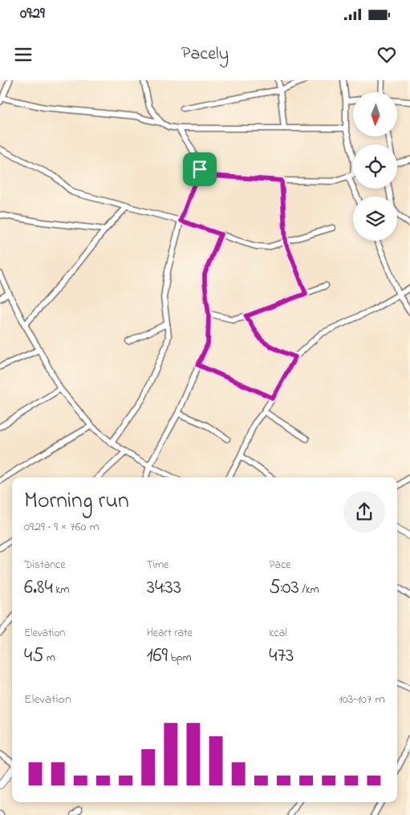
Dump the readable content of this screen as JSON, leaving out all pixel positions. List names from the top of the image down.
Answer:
{
  "north": "bottom",
  "page": {
    "status": "09:29",
    "header": "Pacely",
    "heading": ["Morning run", "09:29 · 9 × 760 m"],
    "stats": [
      ["Distance", "6.84 km"],
      ["Time", "34:33"],
      ["Pace", "5:03 /km"],
      ["Elevation", "45 m"],
      ["Heart rate", "169 bpm"],
      ["kcal", "473"]
    ],
    "chart": ["Elevation", "103–107 m"]
  }
}
